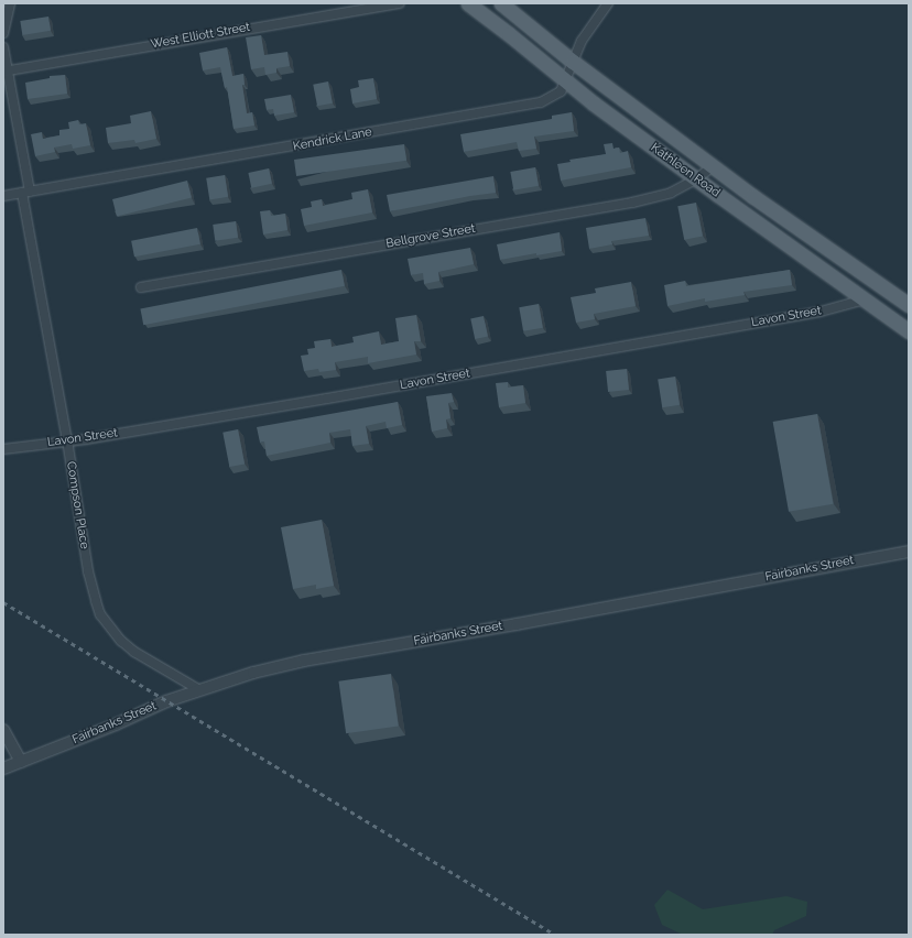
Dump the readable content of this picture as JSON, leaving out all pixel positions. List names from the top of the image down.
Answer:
{
  "streets": {
    "main road": ["Kathleen Road"],
    "street": [
      "West Elliott Street",
      "Kendrick Lane",
      "Bellgrove Street",
      "Lavon Street",
      "Compson Place",
      "Fairbanks Street"
    ]
  },
  "crossings": [
    ["West Elliott Street", "Compson Place"],
    ["Kendrick Lane", "Kathleen Road"],
    ["Kendrick Lane", "Compson Place"],
    ["Kathleen Road", "Bellgrove Street"],
    ["Kathleen Road", "Lavon Street"],
    ["Lavon Street", "Compson Place"],
    ["Compson Place", "Fairbanks Street"]
  ]
}
